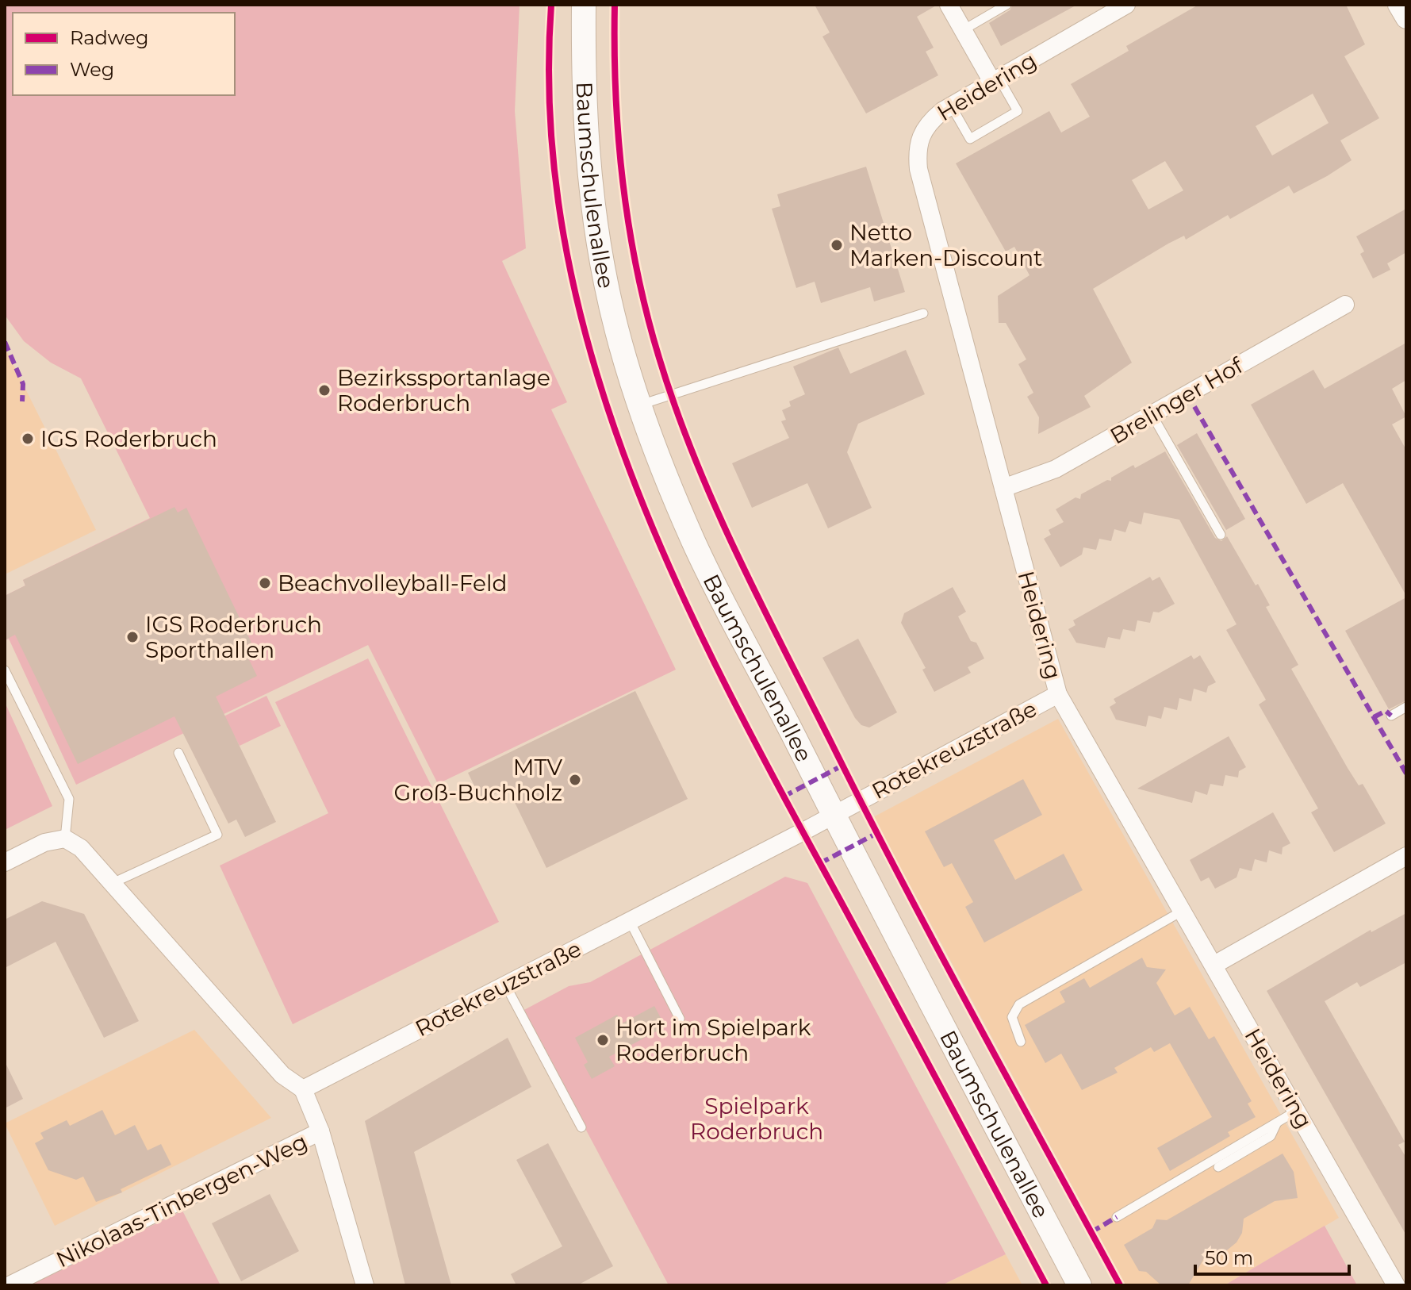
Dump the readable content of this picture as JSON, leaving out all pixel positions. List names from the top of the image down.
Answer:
{
  "streets": {
    "main road": ["Baumschulenallee"],
    "street": [
      "Heidering",
      "Brelinger Hof",
      "Rotekreuzstraße",
      "Nikolaas-Tinbergen-Weg"
    ]
  },
  "crossings": [
    ["Heidering", "Brelinger Hof"],
    ["Heidering", "Rotekreuzstraße"],
    ["Baumschulenallee", "Rotekreuzstraße"]
  ],
  "parks": ["Spielpark Roderbruch"],
  "places": [
    "Netto Marken-Discount",
    "Bezirkssportanlage Roderbruch",
    "IGS Roderbruch",
    "Beachvolleyball-Feld",
    "IGS Roderbruch Sporthallen",
    "MTV Groß-Buchholz",
    "Hort im Spielpark Roderbruch"
  ],
  "legend": ["Radweg", "Weg"],
  "scale_bar": "50 m"
}
